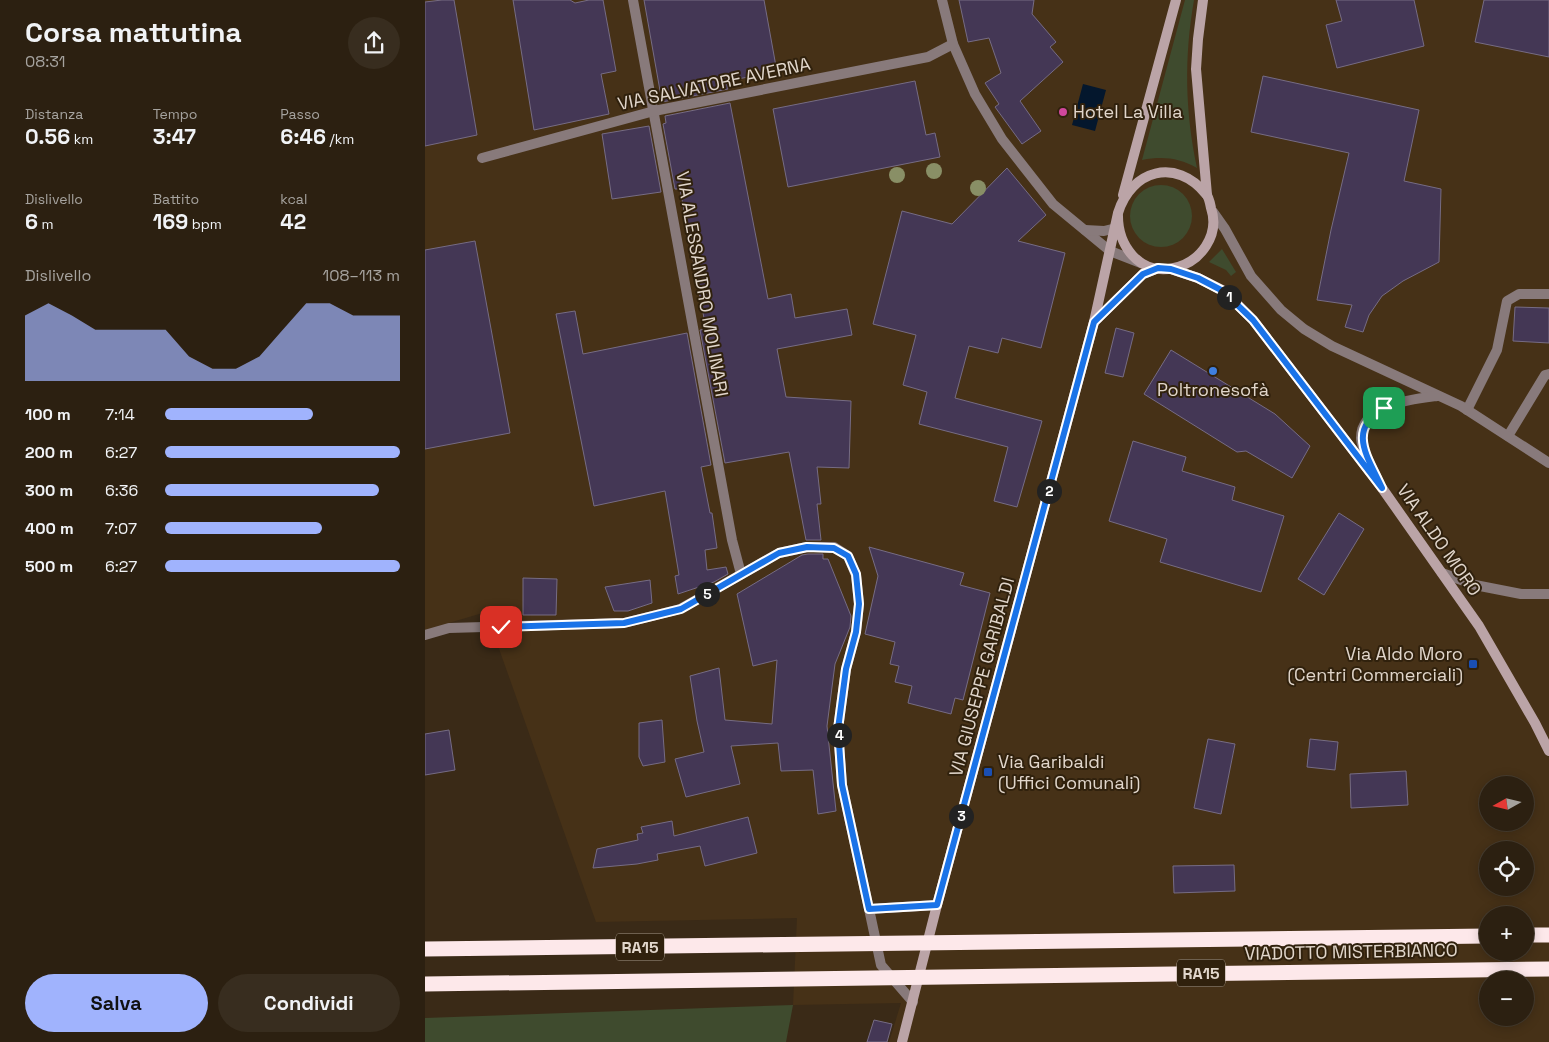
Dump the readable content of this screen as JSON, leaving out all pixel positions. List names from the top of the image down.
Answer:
{
  "streets": {
    "highway": ["RA15", "VIADOTTO MISTERBIANCO"],
    "main road": ["VIA ALDO MORO", "VIA GIUSEPPE GARIBALDI"],
    "street": ["VIA SALVATORE AVERNA", "VIA ALESSANDRO MOLINARI"]
  },
  "crossings": [
    ["VIA SALVATORE AVERNA", "VIA ALESSANDRO MOLINARI"]
  ],
  "places": {
    "other": ["Hotel La Villa", "Poltronesofà"],
    "transit": ["Via Aldo Moro (Centri Commerciali)", "Via Garibaldi (Uffici Comunali)"]
  },
  "north": "left",
  "page": {
    "heading": ["Corsa mattutina", "08:31"],
    "stats": [
      ["Distanza", "0.56 km"],
      ["Tempo", "3:47"],
      ["Passo", "6:46 /km"],
      ["Dislivello", "6 m"],
      ["Battito", "169 bpm"],
      ["kcal", "42"]
    ],
    "chart": ["Dislivello", "108–113 m"],
    "pins": [
      "1",
      "2",
      "5",
      "4",
      "3"
    ],
    "list": [
      {
        "name": "100 m",
        "note": "7:14"
      },
      {
        "name": "200 m",
        "note": "6:27"
      },
      {
        "name": "300 m",
        "note": "6:36"
      },
      {
        "name": "400 m",
        "note": "7:07"
      },
      {
        "name": "500 m",
        "note": "6:27"
      }
    ],
    "map_buttons": ["+", "−"],
    "buttons": ["Salva", "Condividi"]
  }
}
